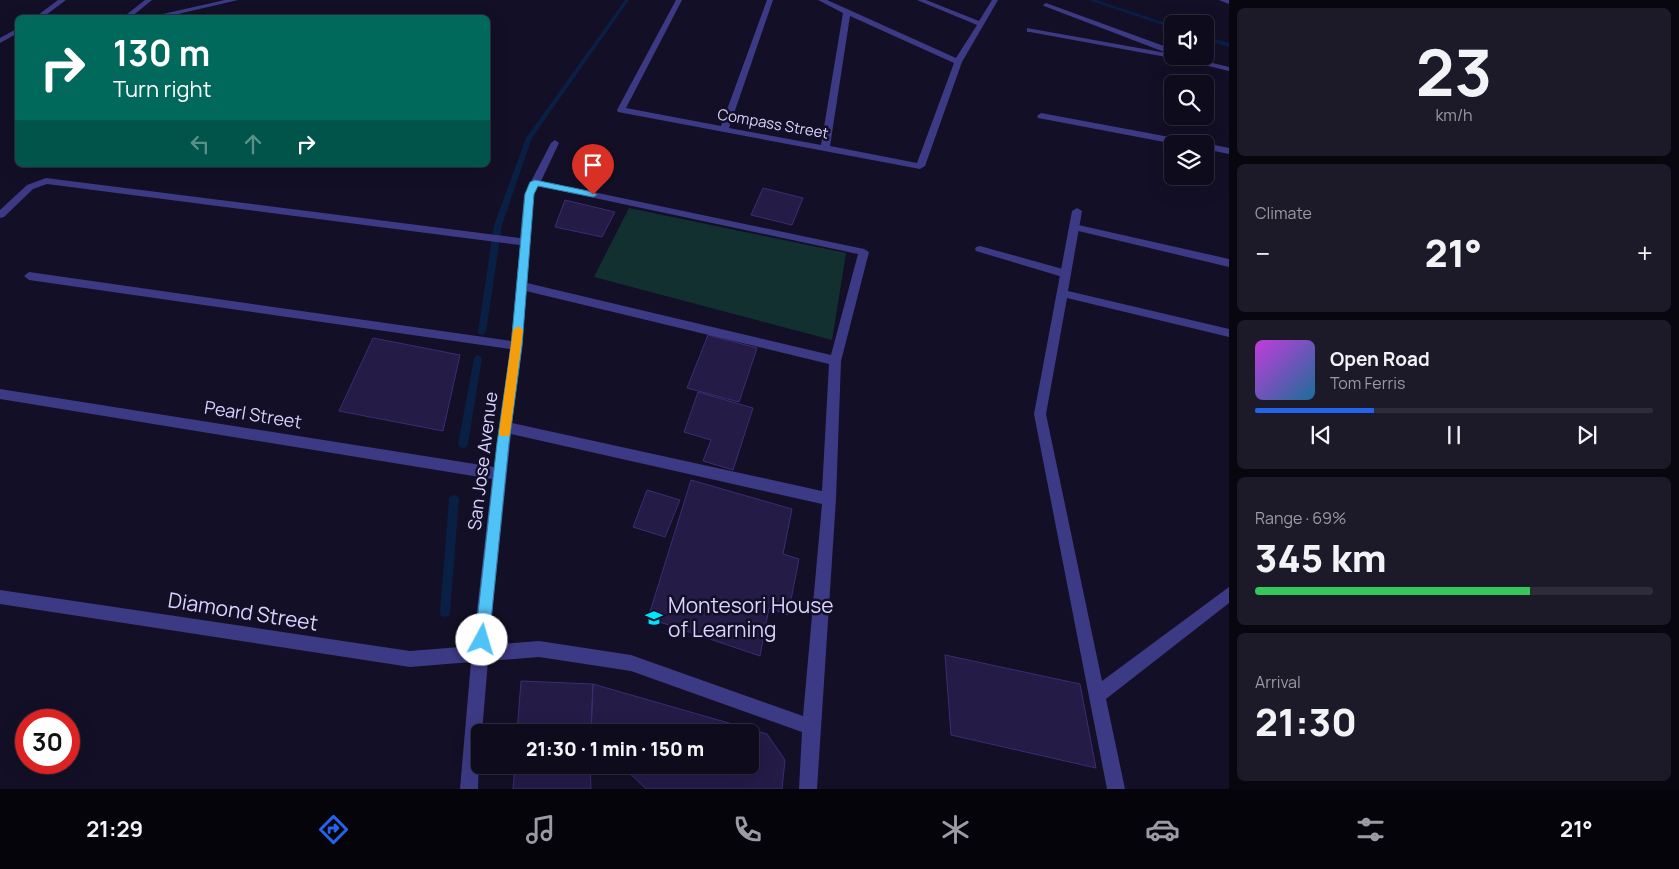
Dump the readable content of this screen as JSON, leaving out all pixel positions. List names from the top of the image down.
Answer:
{
  "streets": {
    "street": [
      "Compass Street",
      "Pearl Street",
      "San Jose Avenue",
      "Diamond Street"
    ]
  },
  "crossings": [
    ["Pearl Street", "San Jose Avenue"],
    ["San Jose Avenue", "Diamond Street"]
  ],
  "places": {
    "school or university": ["Montesori House of Learning"]
  },
  "page": {
    "tile": [
      ["23", "km/h"],
      "Climate",
      ["Range · 69%", "345 km"],
      ["Arrival", "21:30"]
    ],
    "turn": ["130 m", "Turn right"],
    "heat": ["−", "21°", "+"],
    "song": ["Open Road", "Tom Ferris"],
    "limit": "30",
    "trip": "21:30 · 1 min · 150 m",
    "tabs": ["21:29", "21°"]
  }
}
